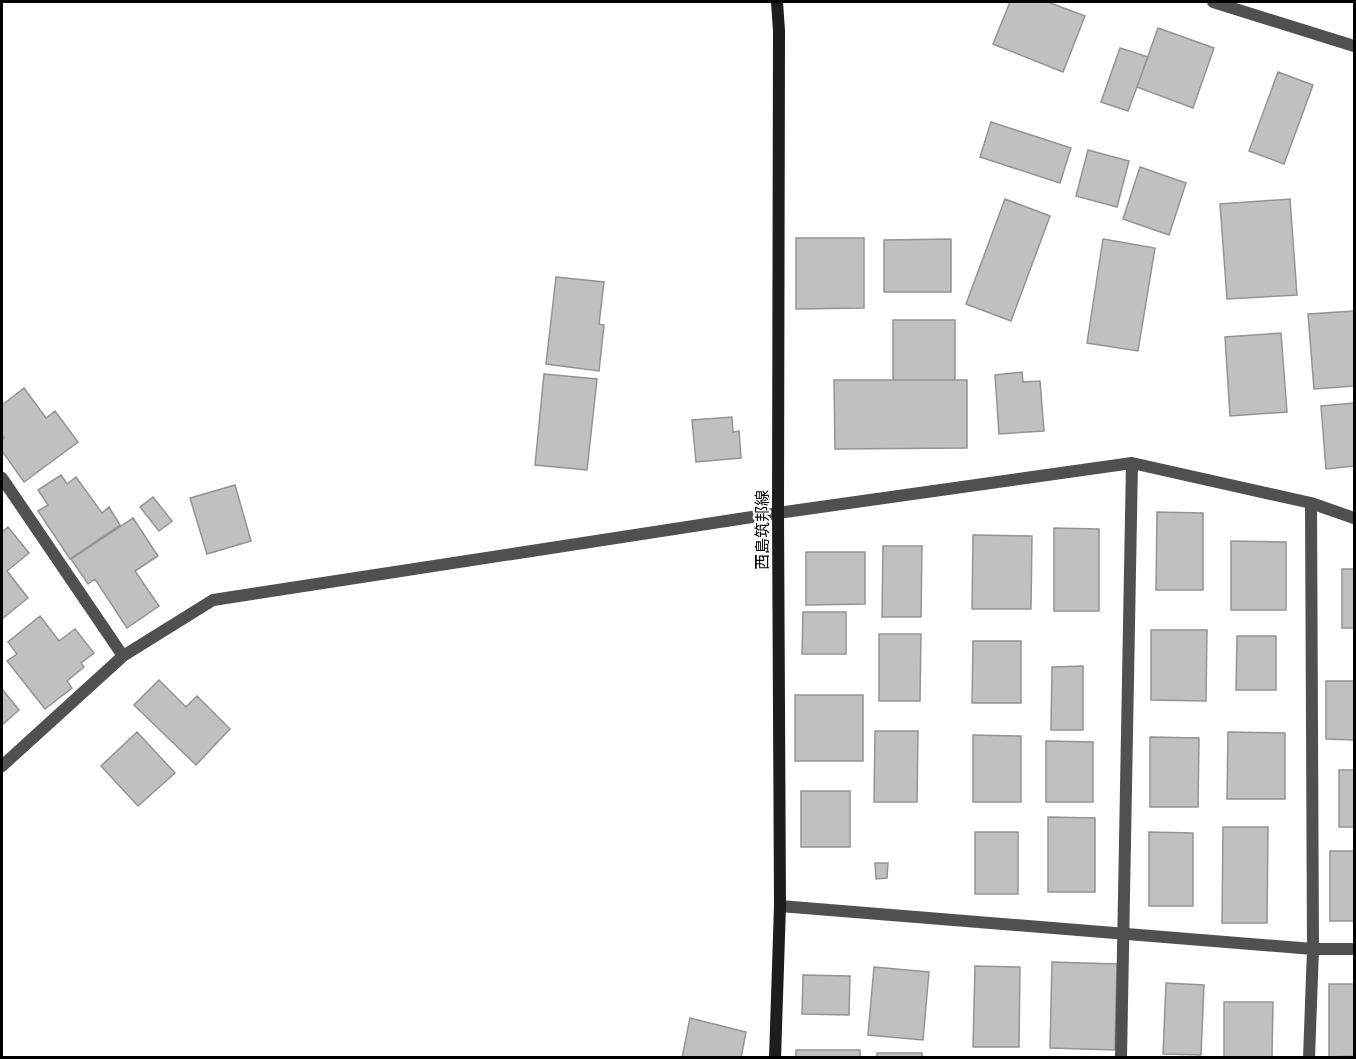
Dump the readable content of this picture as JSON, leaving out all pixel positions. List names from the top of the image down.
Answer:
{
  "streets": {
    "main road": ["西島筑邦線"]
  }
}
